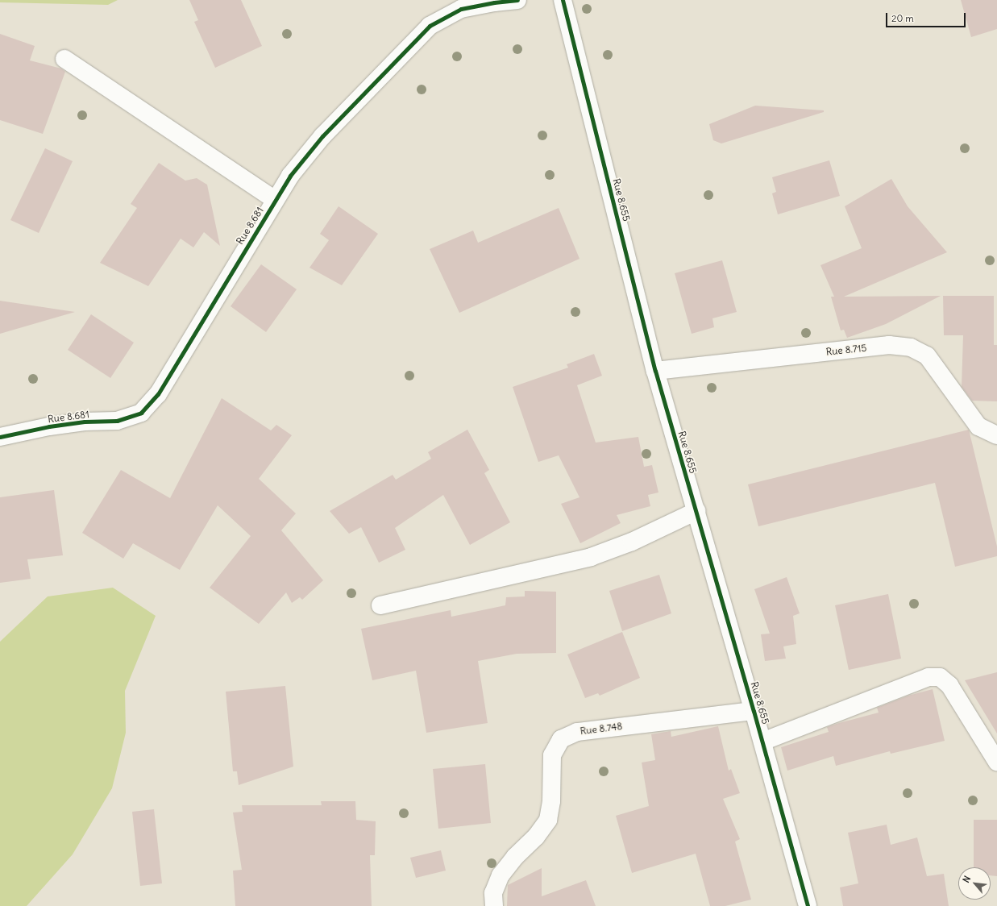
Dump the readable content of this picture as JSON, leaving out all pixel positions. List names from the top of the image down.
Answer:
{
  "streets": {
    "street": [
      "Rue 8.655",
      "Rue 8.681",
      "Rue 8.715",
      "Rue 8.748"
    ]
  },
  "crossings": [
    ["Rue 8.655", "Rue 8.715"],
    ["Rue 8.655", "Rue 8.748"]
  ],
  "scale_bar": "20 m",
  "north": "top left"
}
